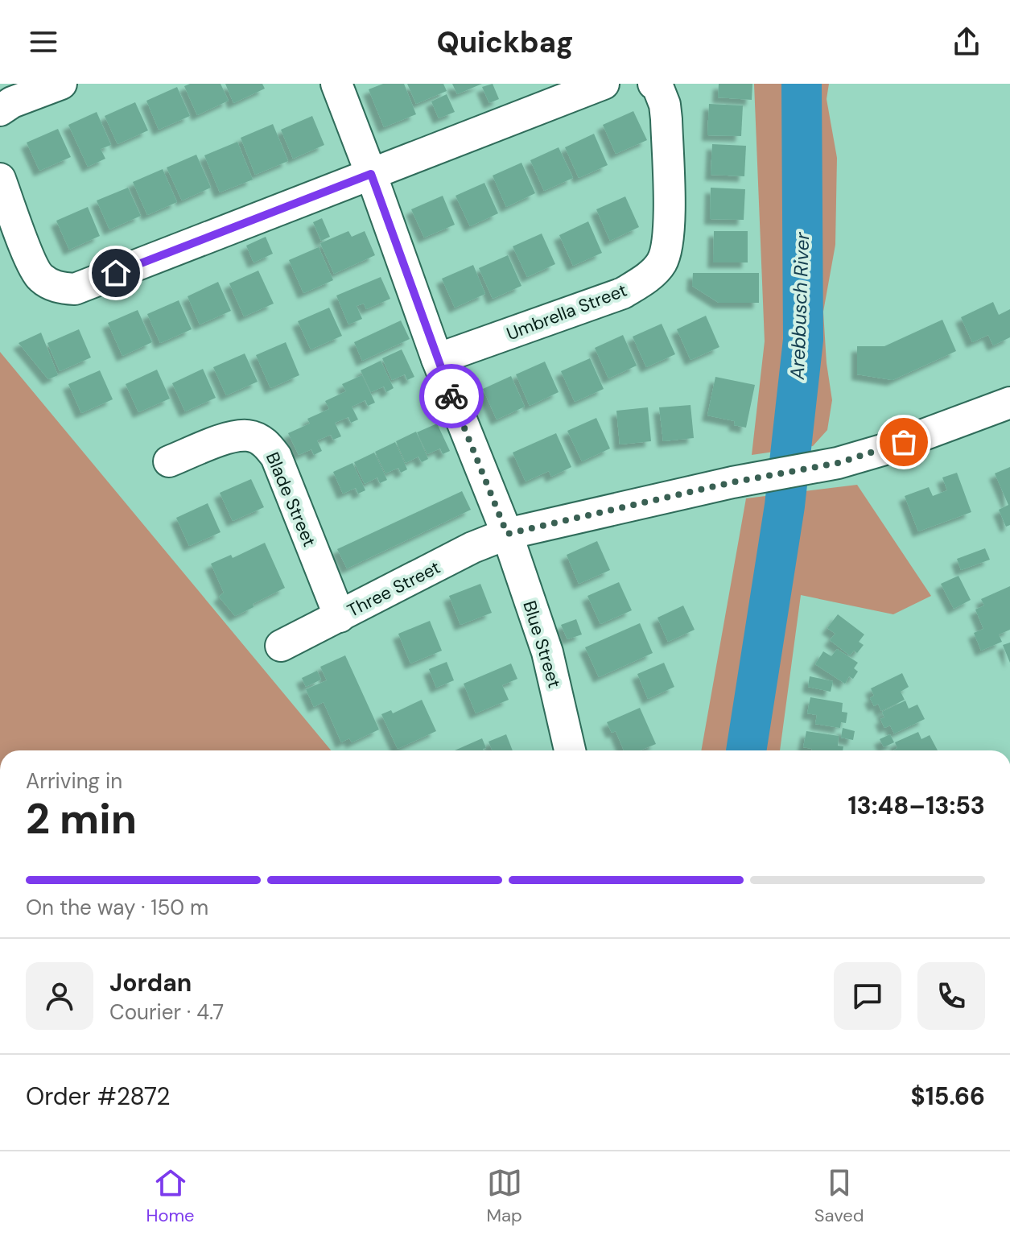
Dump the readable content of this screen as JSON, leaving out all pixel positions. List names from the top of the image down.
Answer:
{
  "streets": {
    "street": [
      "Umbrella Street",
      "Blade Street",
      "Three Street",
      "Blue Street"
    ]
  },
  "crossings": [
    ["Umbrella Street", "Blue Street"],
    ["Blade Street", "Three Street"],
    ["Three Street", "Blue Street"]
  ],
  "water": ["Arebbusch River"],
  "page": {
    "header": "Quickbag",
    "heading": ["2 min", "Arriving in", "13:48–13:53"],
    "panel": [
      "Jordan",
      "Courier · 4.7",
      "Order #2872",
      "$15.66"
    ],
    "bar": "On the way · 150 m",
    "tabs": ["Home", "Map", "Saved"]
  }
}
